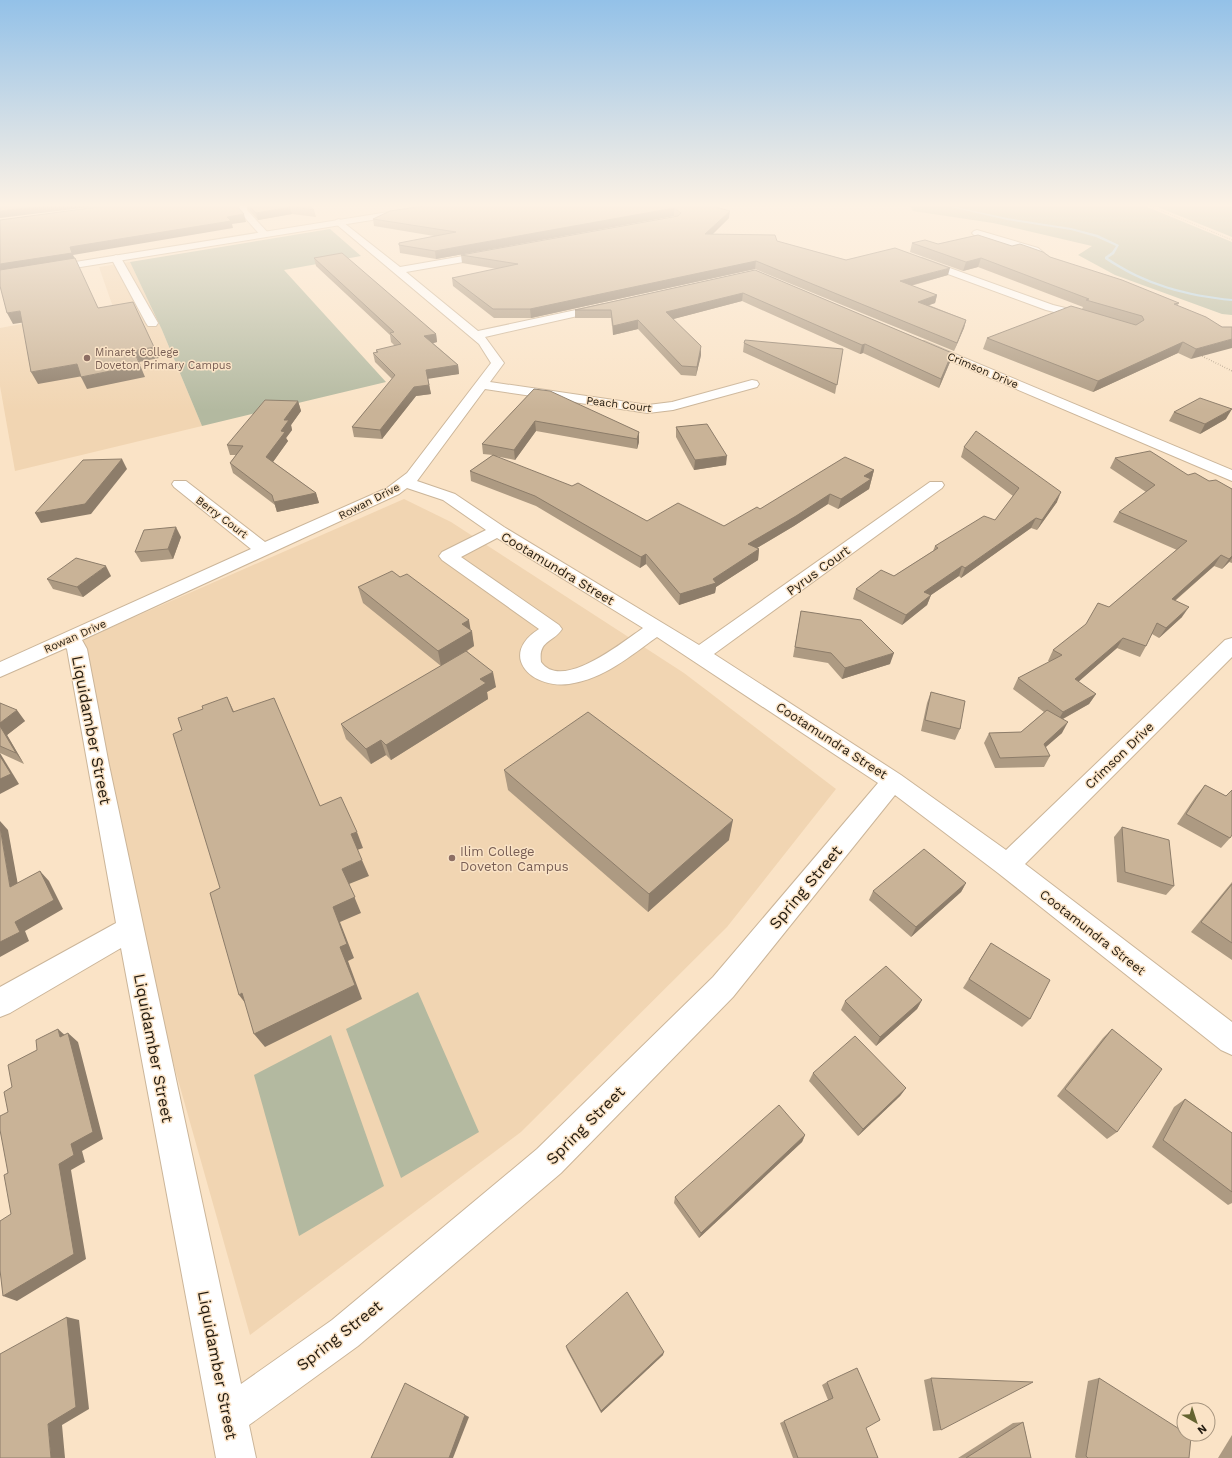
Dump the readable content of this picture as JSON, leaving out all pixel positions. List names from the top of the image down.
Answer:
{
  "streets": {
    "street": [
      "Crimson Drive",
      "Peach Court",
      "Rowan Drive",
      "Berry Court",
      "Cootamundra Street",
      "Pyrus Court",
      "Liquidamber Street",
      "Spring Street"
    ]
  },
  "crossings": [
    ["Crimson Drive", "Cootamundra Street"],
    ["Peach Court", "Rowan Drive"],
    ["Rowan Drive", "Berry Court"],
    ["Rowan Drive", "Cootamundra Street"],
    ["Rowan Drive", "Liquidamber Street"],
    ["Cootamundra Street", "Pyrus Court"],
    ["Cootamundra Street", "Spring Street"],
    ["Liquidamber Street", "Spring Street"]
  ],
  "places": ["Minaret College Doveton Primary Campus", "Ilim College Doveton Campus"],
  "north": "bottom right"
}
